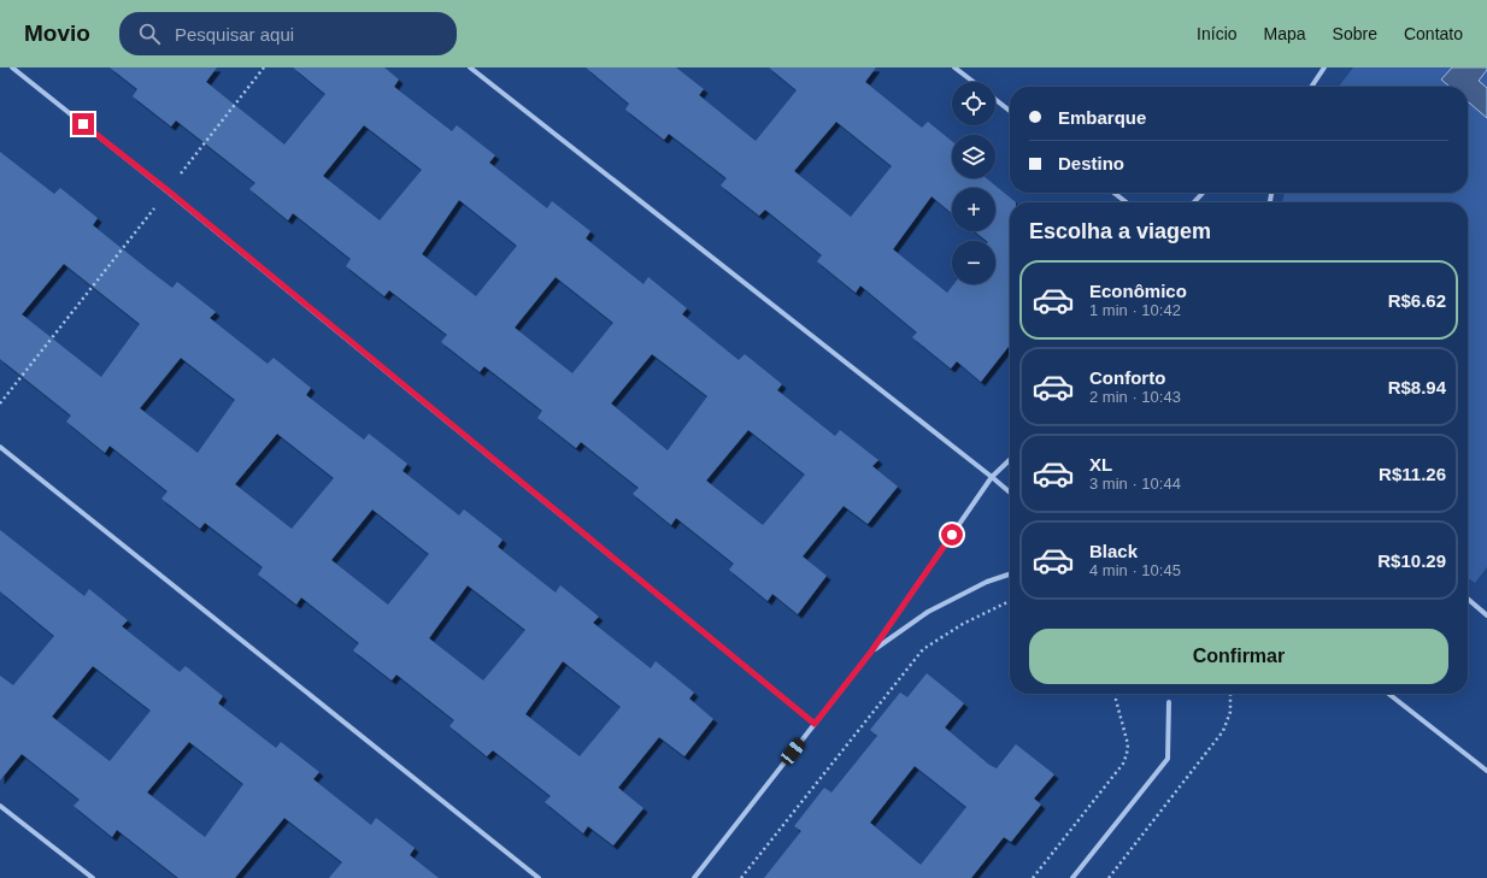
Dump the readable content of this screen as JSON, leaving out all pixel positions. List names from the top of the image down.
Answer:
{
  "page": {
    "header": "Movio",
    "search": "Pesquisar aqui",
    "nav": [
      "Início",
      "Mapa",
      "Sobre",
      "Contato"
    ],
    "map_buttons": ["+", "−"],
    "banner": ["Embarque", "Destino"],
    "heading": "Escolha a viagem",
    "list": [
      {
        "name": "Econômico",
        "note": "1 min · 10:42",
        "value": "R$6.62"
      },
      {
        "name": "Conforto",
        "note": "2 min · 10:43",
        "value": "R$8.94"
      },
      {
        "name": "XL",
        "note": "3 min · 10:44",
        "value": "R$11.26"
      },
      {
        "name": "Black",
        "note": "4 min · 10:45",
        "value": "R$10.29"
      }
    ],
    "buttons": "Confirmar"
  }
}
